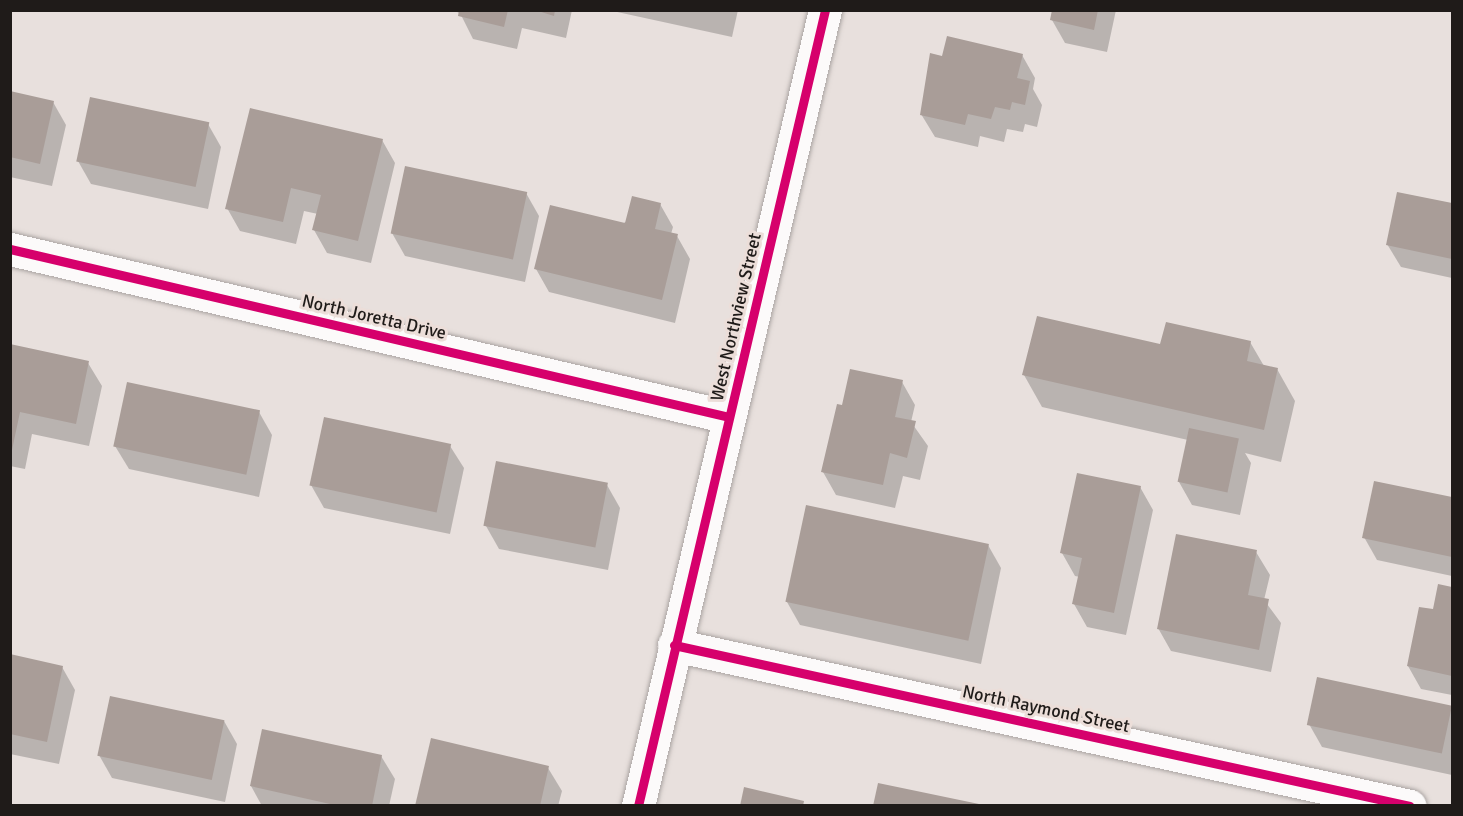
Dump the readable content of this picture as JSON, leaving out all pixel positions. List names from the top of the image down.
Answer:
{
  "streets": {
    "street": ["North Joretta Drive", "West Northview Street", "North Raymond Street"]
  },
  "crossings": [
    ["North Joretta Drive", "West Northview Street"],
    ["West Northview Street", "North Raymond Street"]
  ]
}
